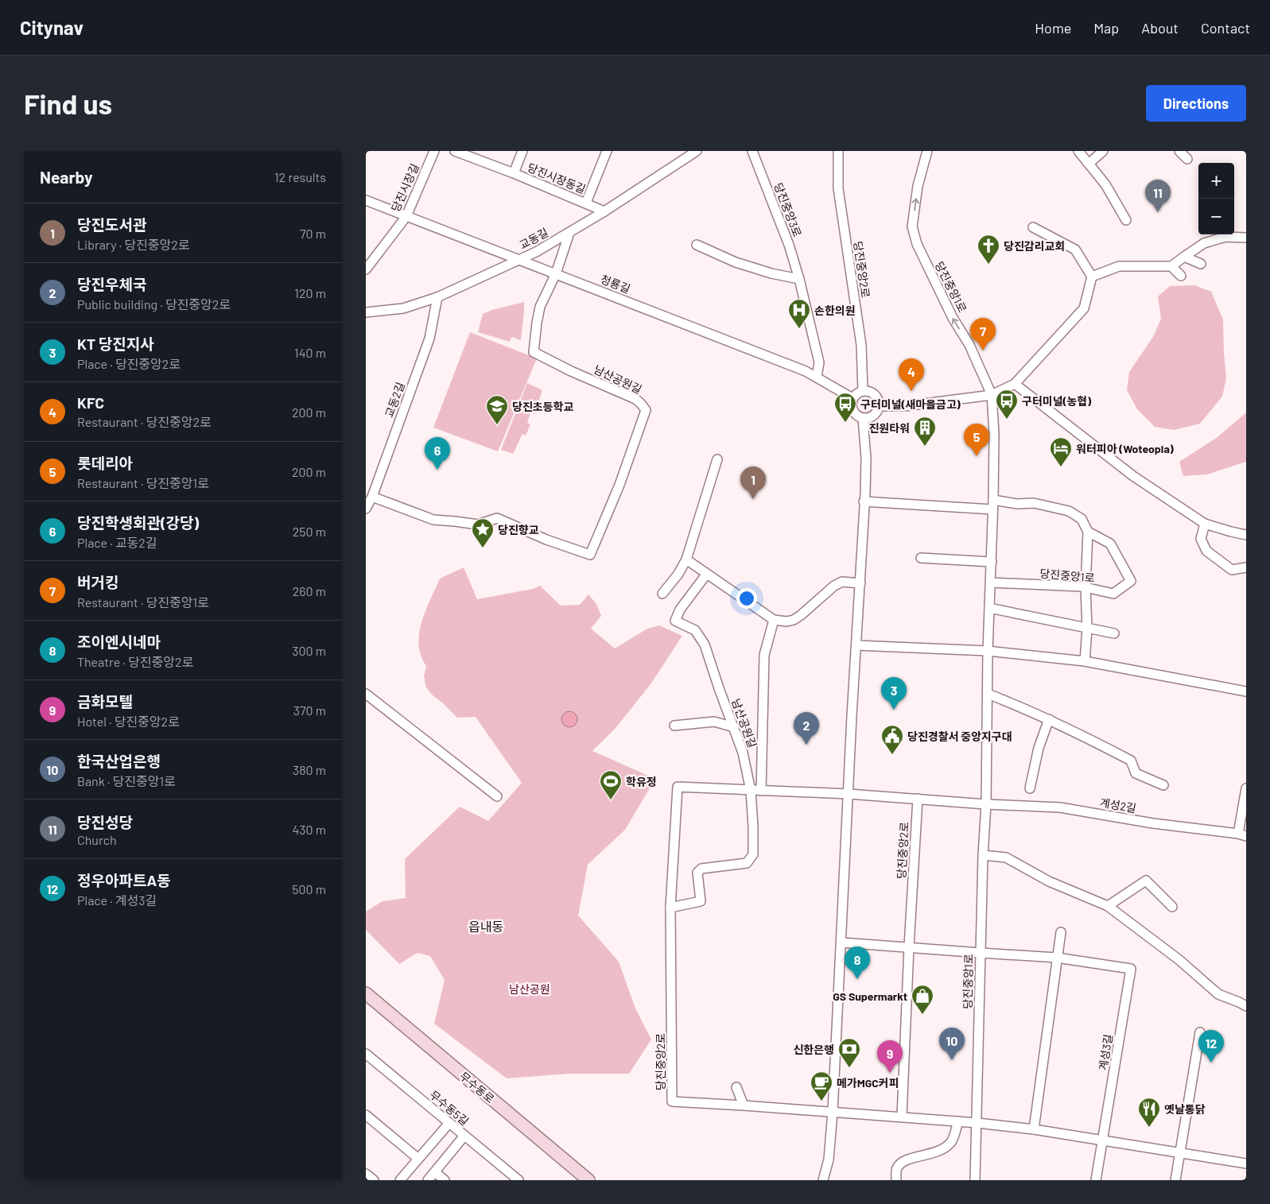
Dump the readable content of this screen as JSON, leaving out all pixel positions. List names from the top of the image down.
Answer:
{
  "streets": {
    "street": [
      "당진시장동길",
      "당진시장길",
      "당진중앙3로",
      "교동길",
      "당진중앙2로",
      "청룡길",
      "당진중앙1로",
      "남산공원길",
      "교동2길",
      "계성2길",
      "계성3길",
      "무수동로",
      "무수동5길"
    ]
  },
  "crossings": [
    ["당진시장동길", "교동길"],
    ["당진시장길", "청룡길"],
    ["당진중앙3로", "청룡길"],
    ["교동길", "청룡길"],
    ["교동길", "교동2길"],
    ["당진중앙2로", "청룡길"],
    ["당진중앙2로", "당진중앙1로"],
    ["당진중앙2로", "남산공원길"],
    ["청룡길", "남산공원길"],
    ["당진중앙1로", "계성2길"],
    ["남산공원길", "교동2길"]
  ],
  "districts": ["읍내동"],
  "parks": ["남산공원"],
  "places": {
    "church": ["당진감리교회"],
    "hospital": ["손한의원"],
    "bus stop": ["구터미널(농협)", "구터미널(새마을금고)"],
    "school or university": ["당진초등학교"],
    "building": ["진원타워"],
    "hotel": ["워터피아 (Woteopia)"],
    "place": ["당진향교"],
    "public building": ["당진경찰서 중앙지구대"],
    "sports": ["학유정"],
    "shop": ["GS Supermarkt"],
    "bank": ["신한은행"],
    "cafe": ["메가MGC커피"],
    "restaurant": ["옛날통닭"]
  },
  "page": {
    "header": "Citynav",
    "nav": [
      "Home",
      "Map",
      "About",
      "Contact"
    ],
    "buttons": "Directions",
    "title": "Find us",
    "heading": ["Nearby", "12 results"],
    "map_buttons": ["+", "−"],
    "pins": [
      "11",
      "7",
      "4",
      "5",
      "6",
      "1",
      "3",
      "2",
      "8",
      "10",
      "12",
      "9"
    ],
    "list": [
      {
        "mark": "1",
        "name": "당진도서관",
        "note": "Library · 당진중앙2로",
        "value": "70 m"
      },
      {
        "mark": "2",
        "name": "당진우체국",
        "note": "Public building · 당진중앙2로",
        "value": "120 m"
      },
      {
        "mark": "3",
        "name": "KT 당진지사",
        "note": "Place · 당진중앙2로",
        "value": "140 m"
      },
      {
        "mark": "4",
        "name": "KFC",
        "note": "Restaurant · 당진중앙2로",
        "value": "200 m"
      },
      {
        "mark": "5",
        "name": "롯데리아",
        "note": "Restaurant · 당진중앙1로",
        "value": "200 m"
      },
      {
        "mark": "6",
        "name": "당진학생회관(강당)",
        "note": "Place · 교동2길",
        "value": "250 m"
      },
      {
        "mark": "7",
        "name": "버거킹",
        "note": "Restaurant · 당진중앙1로",
        "value": "260 m"
      },
      {
        "mark": "8",
        "name": "조이엔시네마",
        "note": "Theatre · 당진중앙2로",
        "value": "300 m"
      },
      {
        "mark": "9",
        "name": "금화모텔",
        "note": "Hotel · 당진중앙2로",
        "value": "370 m"
      },
      {
        "mark": "10",
        "name": "한국산업은행",
        "note": "Bank · 당진중앙1로",
        "value": "380 m"
      },
      {
        "mark": "11",
        "name": "당진성당",
        "note": "Church",
        "value": "430 m"
      },
      {
        "mark": "12",
        "name": "정우아파트A동",
        "note": "Place · 계성3길",
        "value": "500 m"
      }
    ]
  }
}
